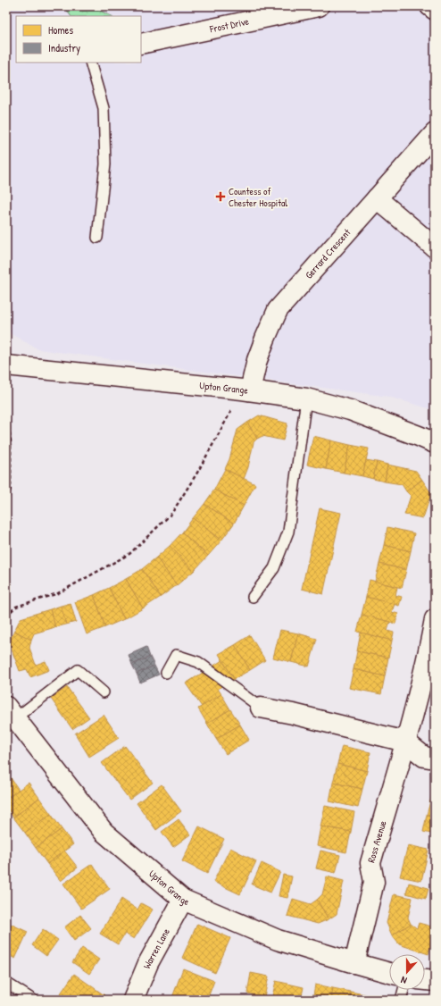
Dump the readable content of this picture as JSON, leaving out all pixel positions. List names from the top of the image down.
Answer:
{
  "streets": {
    "street": [
      "Frost Drive",
      "Gerrard Crescent",
      "Upton Grange",
      "Ross Avenue",
      "Warren Lane"
    ]
  },
  "crossings": [
    ["Gerrard Crescent", "Upton Grange"],
    ["Upton Grange", "Ross Avenue"],
    ["Upton Grange", "Warren Lane"]
  ],
  "places": {
    "health": ["Countess of Chester Hospital"]
  },
  "legend": ["Homes", "Industry"],
  "north": "bottom"
}
